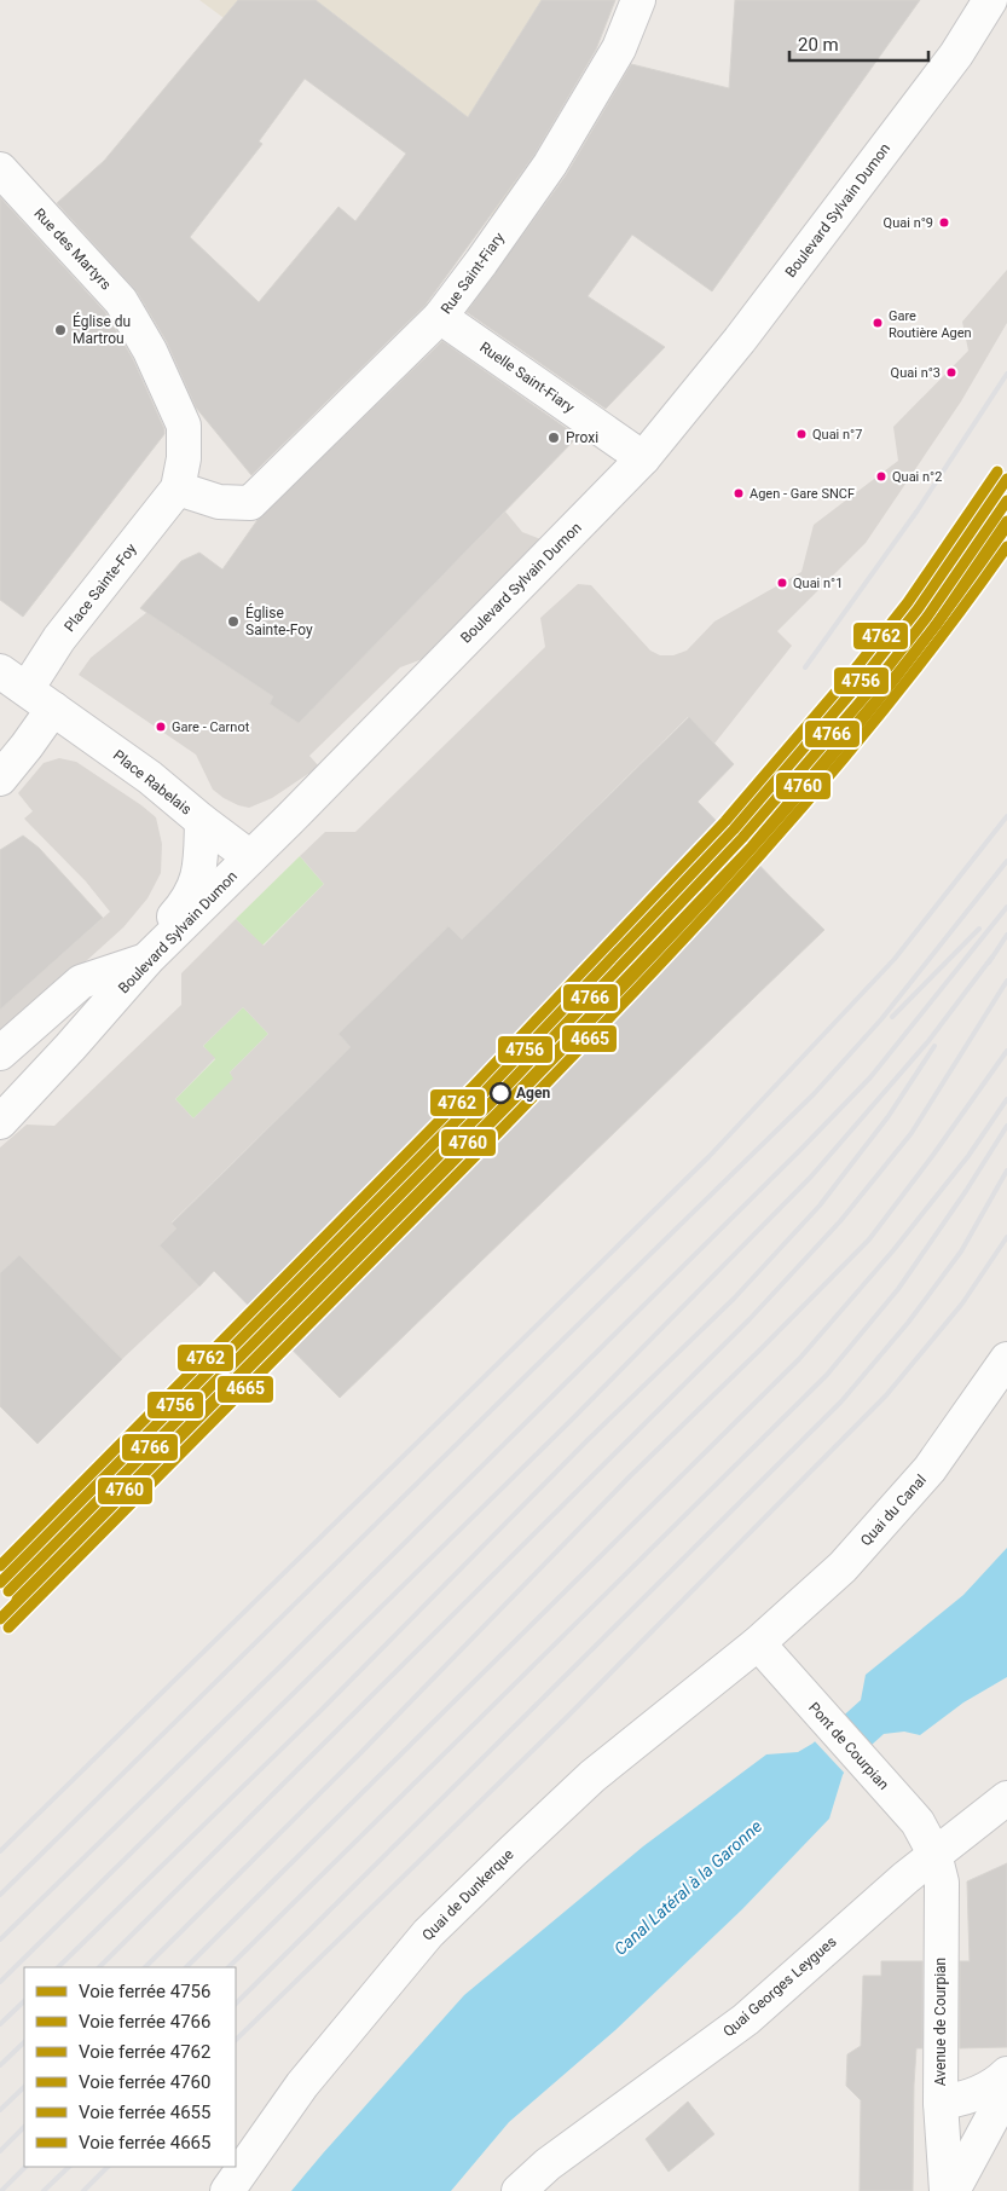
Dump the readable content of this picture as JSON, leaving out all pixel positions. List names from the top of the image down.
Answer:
{
  "streets": {
    "street": [
      "Boulevard Sylvain Dumon",
      "Rue des Martyrs",
      "Rue Saint-Fiary",
      "Ruelle Saint-Fiary",
      "Place Sainte-Foy",
      "Place Rabelais",
      "Quai du Canal",
      "Pont de Courpian",
      "Quai de Dunkerque",
      "Quai Georges Leygues",
      "Avenue de Courpian"
    ]
  },
  "crossings": [
    ["Boulevard Sylvain Dumon", "Ruelle Saint-Fiary"],
    ["Boulevard Sylvain Dumon", "Place Rabelais"],
    ["Rue des Martyrs", "Rue Saint-Fiary"],
    ["Rue des Martyrs", "Place Sainte-Foy"],
    ["Rue Saint-Fiary", "Ruelle Saint-Fiary"],
    ["Rue Saint-Fiary", "Place Sainte-Foy"],
    ["Place Sainte-Foy", "Place Rabelais"],
    ["Quai du Canal", "Pont de Courpian"],
    ["Quai du Canal", "Quai de Dunkerque"],
    ["Pont de Courpian", "Quai de Dunkerque"],
    ["Pont de Courpian", "Quai Georges Leygues"],
    ["Pont de Courpian", "Avenue de Courpian"],
    ["Quai Georges Leygues", "Avenue de Courpian"]
  ],
  "water": ["Canal Latéral à la Garonne"],
  "places": [
    "Quai n°9",
    "Gare Routière Agen",
    "Église du Martrou",
    "Quai n°3",
    "Quai n°7",
    "Proxi",
    "Quai n°2",
    "Agen - Gare SNCF",
    "Quai n°1",
    "Église Sainte-Foy",
    "Gare - Carnot",
    "Agen"
  ],
  "lines": [
    "rail line 4762",
    "rail line 4756",
    "rail line 4766",
    "rail line 4760",
    "rail line 4655",
    "rail line 4665"
  ],
  "legend": [
    "Voie ferrée 4756",
    "Voie ferrée 4766",
    "Voie ferrée 4762",
    "Voie ferrée 4760",
    "Voie ferrée 4655",
    "Voie ferrée 4665"
  ],
  "scale_bar": "20 m"
}
